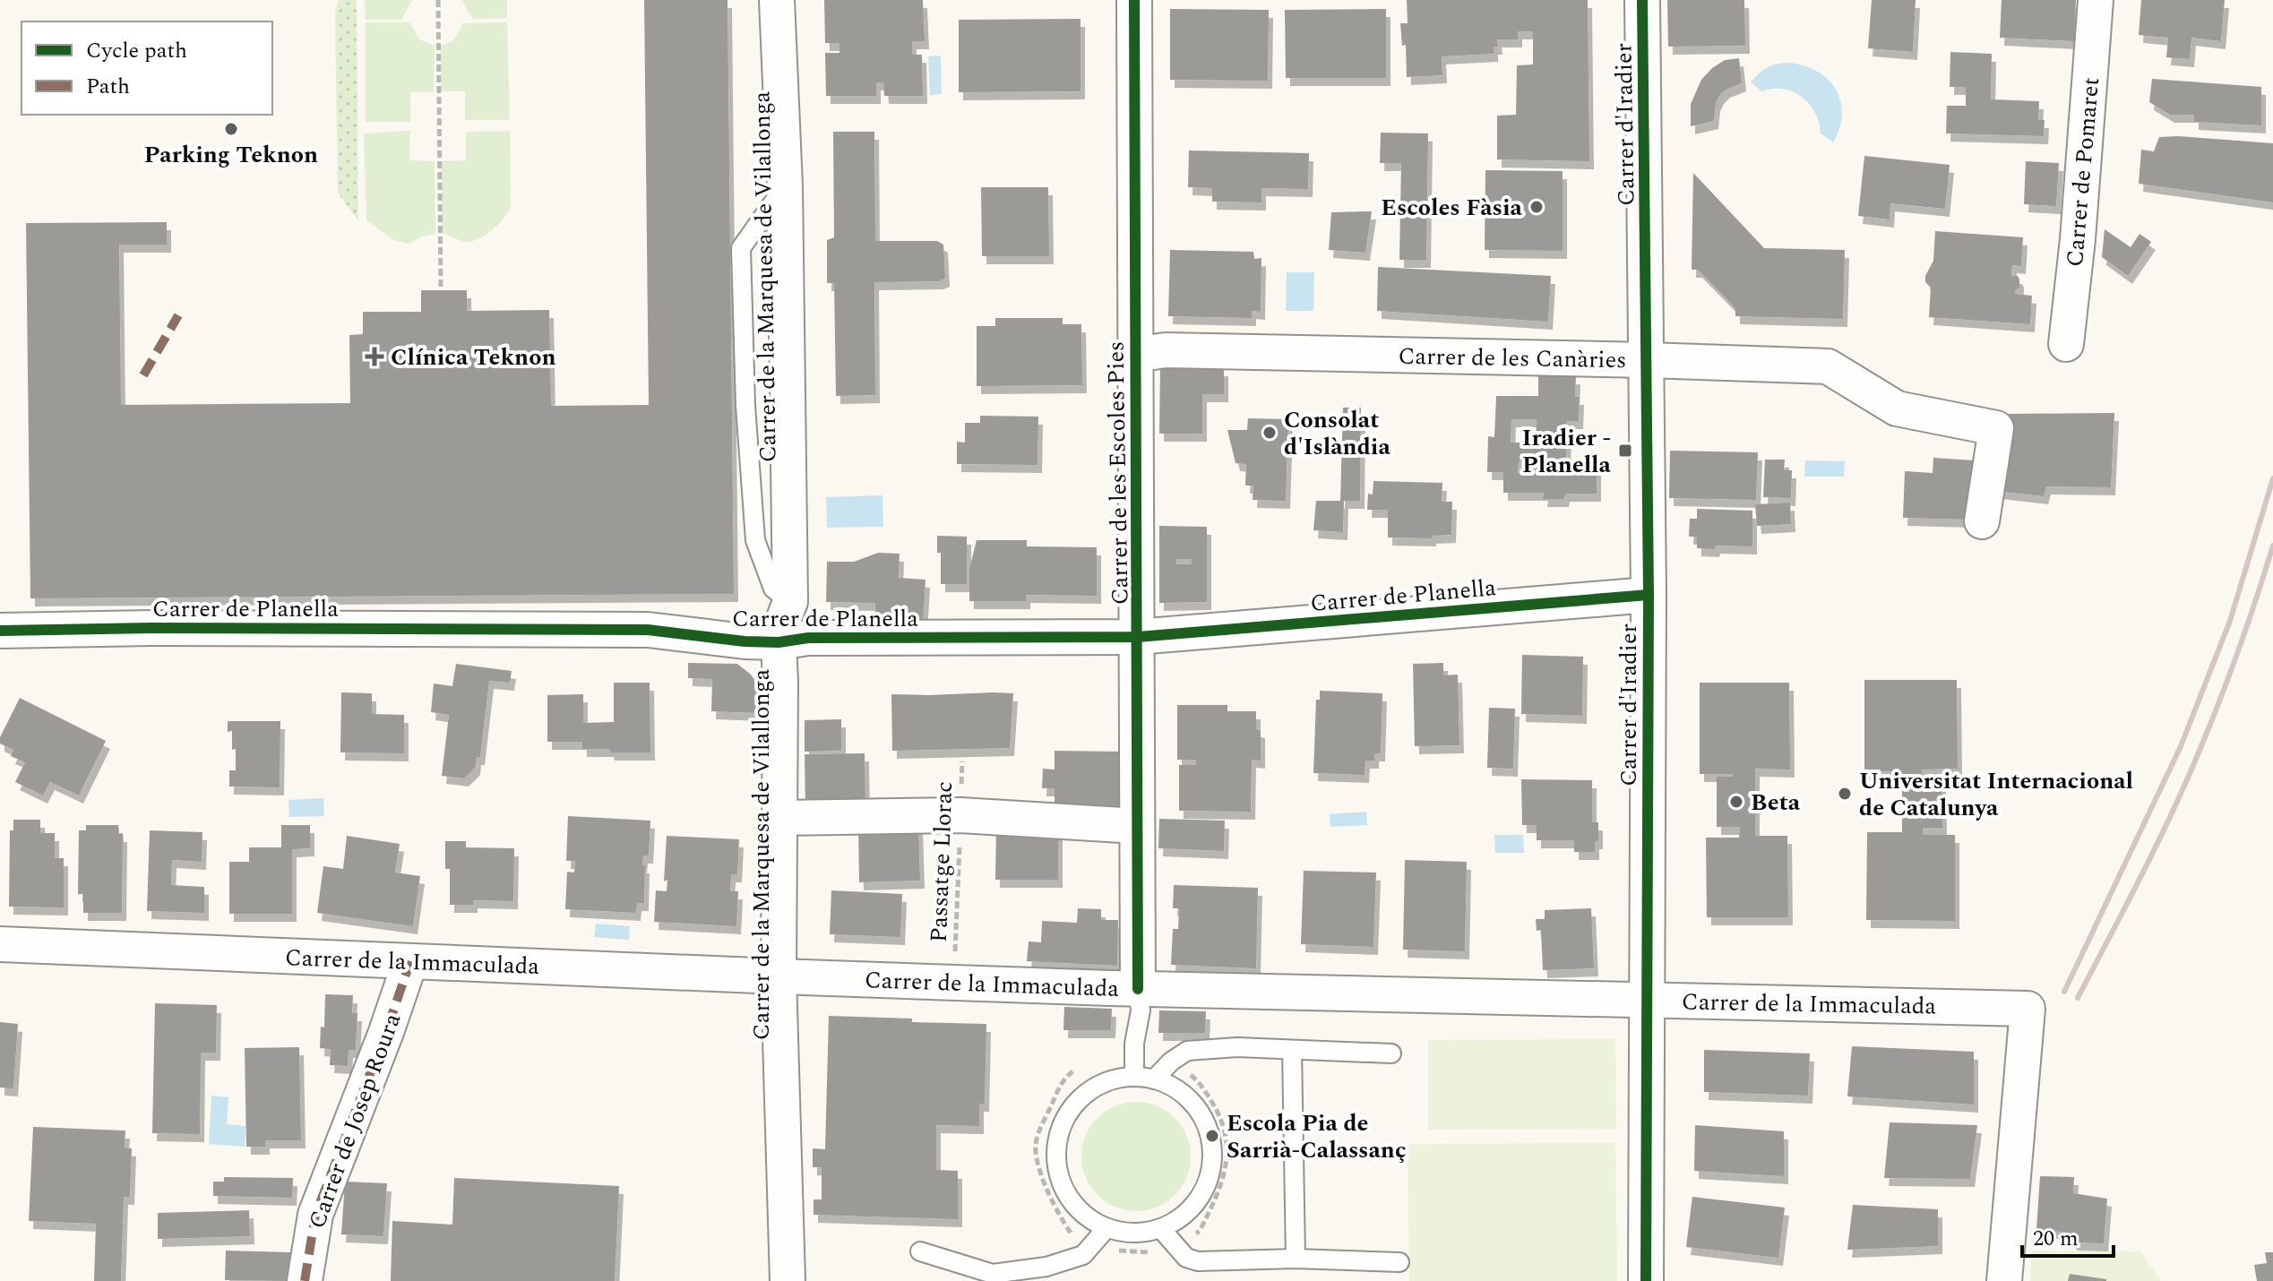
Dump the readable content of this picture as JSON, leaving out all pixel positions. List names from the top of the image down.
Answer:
{
  "streets": {
    "street": [
      "Carrer d'Iradier",
      "Carrer de Pomaret",
      "Carrer de la Marquesa de Vilallonga",
      "Carrer de les Canàries",
      "Carrer de les Escoles Pies",
      "Carrer de Planella",
      "Carrer de la Immaculada",
      "Carrer de Josep Roura"
    ],
    "path": ["Passatge Llorac"]
  },
  "crossings": [
    ["Carrer d'Iradier", "Carrer de les Canàries"],
    ["Carrer d'Iradier", "Carrer de Planella"],
    ["Carrer d'Iradier", "Carrer de la Immaculada"],
    ["Carrer de la Marquesa de Vilallonga", "Carrer de Planella"],
    ["Carrer de la Marquesa de Vilallonga", "Carrer de la Immaculada"],
    ["Carrer de les Canàries", "Carrer de les Escoles Pies"],
    ["Carrer de les Escoles Pies", "Carrer de Planella"],
    ["Carrer de les Escoles Pies", "Carrer de la Immaculada"],
    ["Carrer de la Immaculada", "Carrer de Josep Roura"]
  ],
  "places": {
    "other": [
      "Parking Teknon",
      "Escoles Fàsia",
      "Consolat d'Islàndia",
      "Universitat Internacional de Catalunya",
      "Beta",
      "Escola Pia de Sarrià-Calassanç"
    ],
    "health": ["Clínica Teknon"],
    "transit": ["Iradier - Planella"]
  },
  "legend": ["Cycle path", "Path"],
  "scale_bar": "20 m"
}
